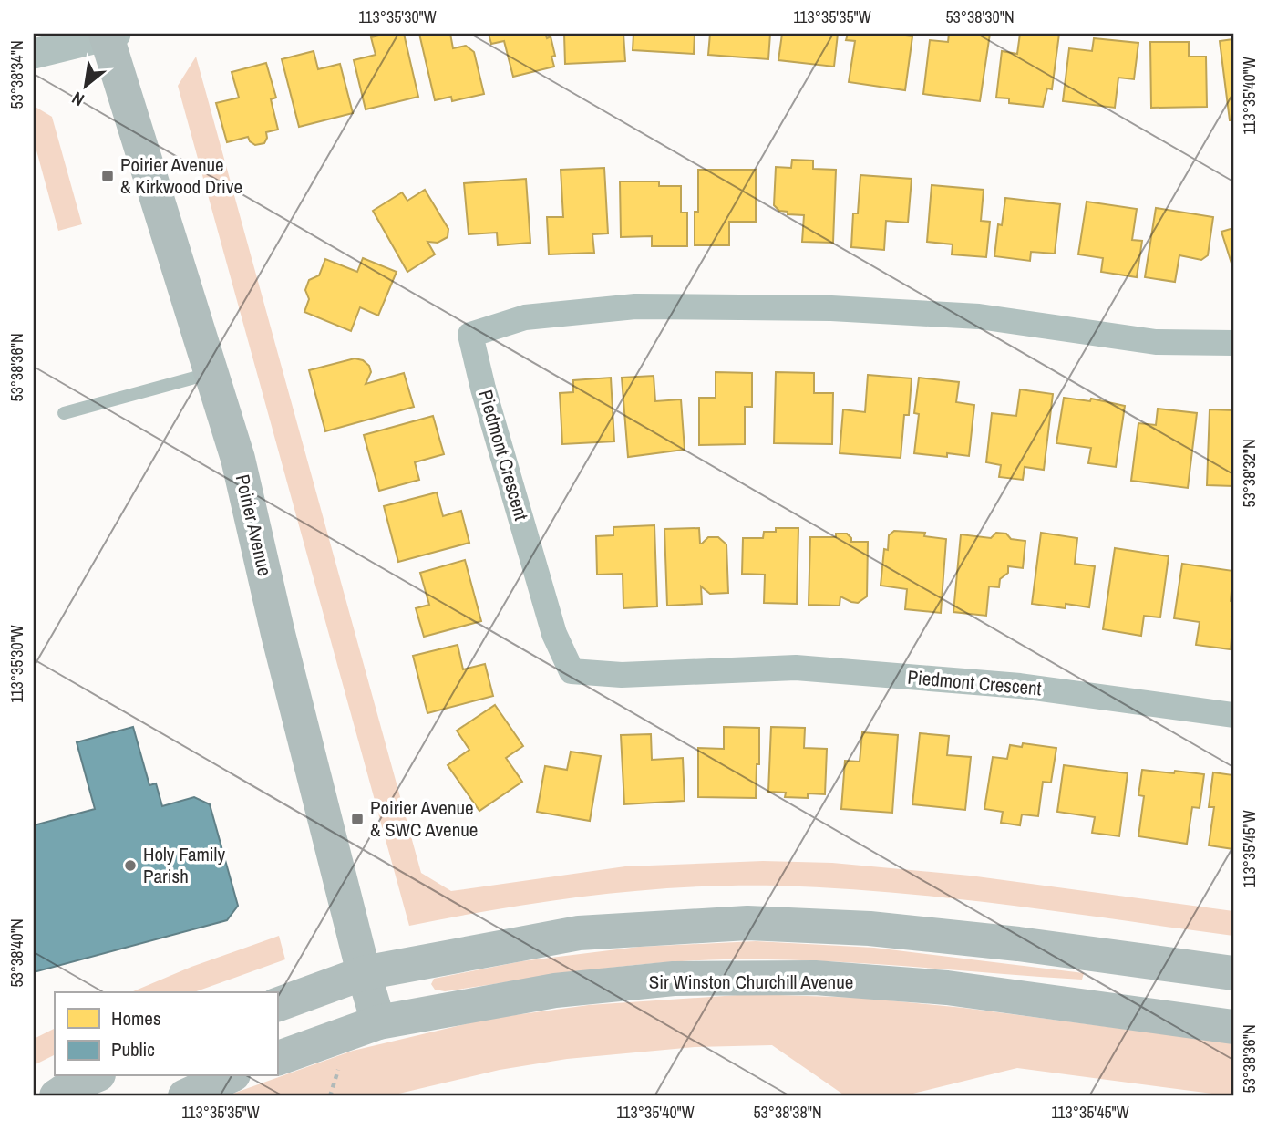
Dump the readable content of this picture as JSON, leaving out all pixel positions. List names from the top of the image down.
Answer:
{
  "streets": {
    "main road": ["Poirier Avenue", "Sir Winston Churchill Avenue"],
    "street": ["Piedmont Crescent"]
  },
  "crossings": [
    ["Poirier Avenue", "Sir Winston Churchill Avenue"]
  ],
  "places": {
    "transit": ["Poirier Avenue & Kirkwood Drive", "Poirier Avenue & SWC Avenue"],
    "other": ["Holy Family Parish"]
  },
  "legend": ["Homes", "Public"],
  "north": "bottom left",
  "coordinates": [
    "113°35'30\"W",
    "113°35'35\"W",
    "53°38'30\"N",
    "53°38'34\"N",
    "113°35'40\"W",
    "53°38'36\"N",
    "53°38'32\"N",
    "113°35'45\"W",
    "53°38'40\"N",
    "53°38'38\"N"
  ]
}
